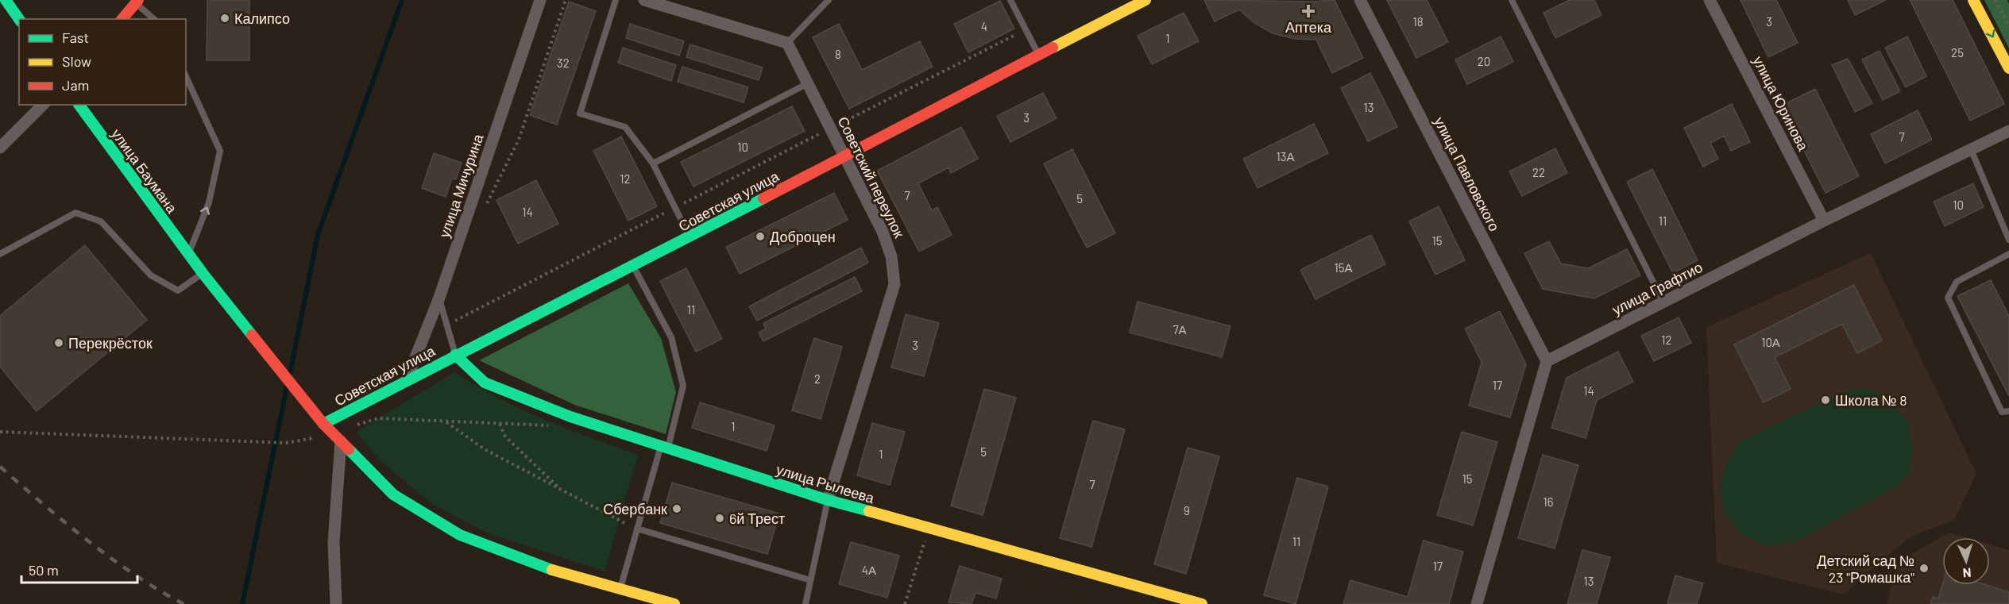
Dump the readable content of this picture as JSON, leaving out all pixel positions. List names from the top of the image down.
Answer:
{
  "streets": {
    "street": [
      "улица Юринова",
      "улица Баумана",
      "улица Павловского",
      "Советский переулок",
      "улица Мичурина",
      "Советская улица",
      "улица Графтио",
      "улица Рылеева"
    ]
  },
  "crossings": [
    ["улица Юринова", "улица Графтио"],
    ["улица Баумана", "Советская улица"],
    ["улица Павловского", "улица Графтио"],
    ["Советский переулок", "Советская улица"],
    ["Советский переулок", "улица Рылеева"],
    ["улица Мичурина", "Советская улица"],
    ["Советская улица", "улица Рылеева"]
  ],
  "places": {
    "health": ["Аптека"],
    "other": [
      "Калипсо",
      "Доброцен",
      "Перекрёсток",
      "Школа № 8",
      "Сбербанк",
      "6й Трест",
      "Детский сад № 23 \"Ромашка\""
    ]
  },
  "house_numbers": [
    "18",
    "3",
    "4",
    "1",
    "25",
    "8",
    "20",
    "32",
    "13",
    "3",
    "7",
    "10",
    "13А",
    "22",
    "12",
    "7",
    "5",
    "10",
    "14",
    "11",
    "15",
    "15А",
    "11",
    "7А",
    "12",
    "10А",
    "3",
    "2",
    "17",
    "14",
    "1",
    "5",
    "1",
    "15",
    "7",
    "16",
    "9",
    "11",
    "17",
    "4А",
    "13"
  ],
  "legend": ["Fast", "Slow", "Jam"],
  "scale_bar": "50 m",
  "north": "bottom"
}
